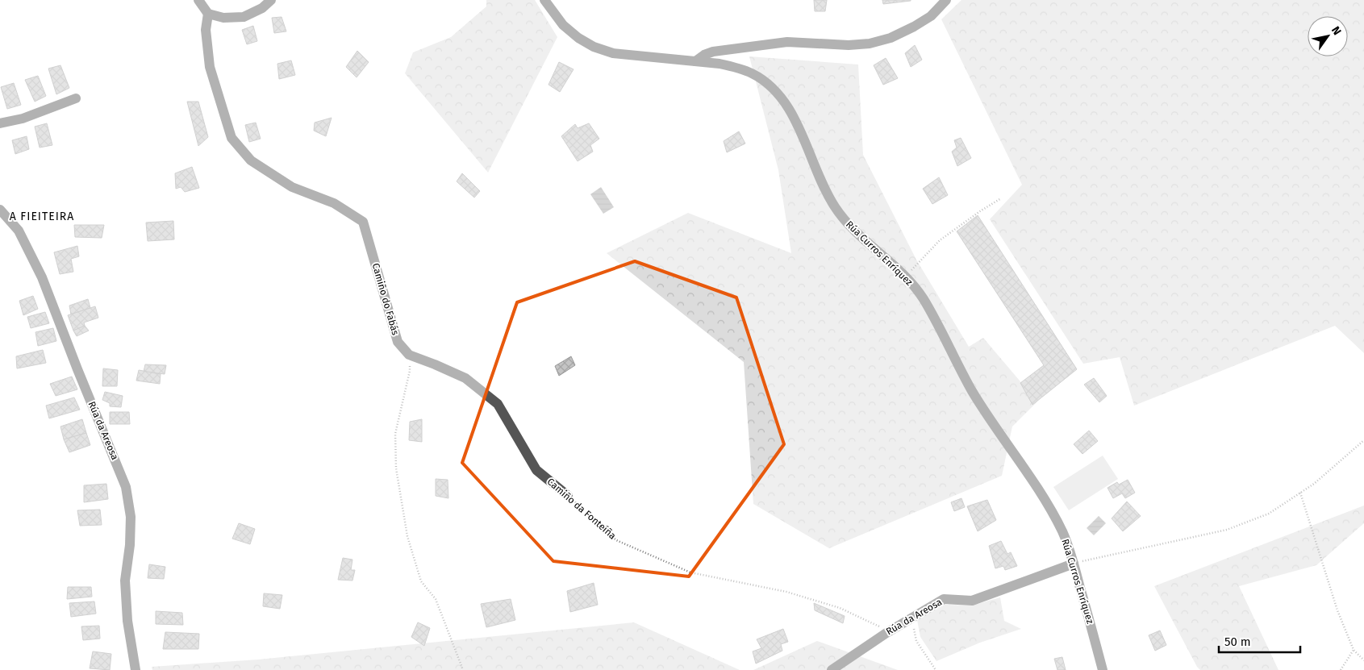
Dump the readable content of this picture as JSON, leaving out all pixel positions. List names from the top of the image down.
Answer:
{
  "streets": {
    "street": [
      "Rúa Curros Enríquez",
      "Camiño do Fabás",
      "Rúa da Areosa",
      "Camiño da Fonteíña"
    ]
  },
  "crossings": [
    ["Rúa Curros Enríquez", "Rúa da Areosa"],
    ["Camiño do Fabás", "Camiño da Fonteíña"],
    ["Rúa da Areosa", "Camiño da Fonteíña"]
  ],
  "districts": ["A FIEITEIRA"],
  "scale_bar": "50 m",
  "north": "top right"
}
